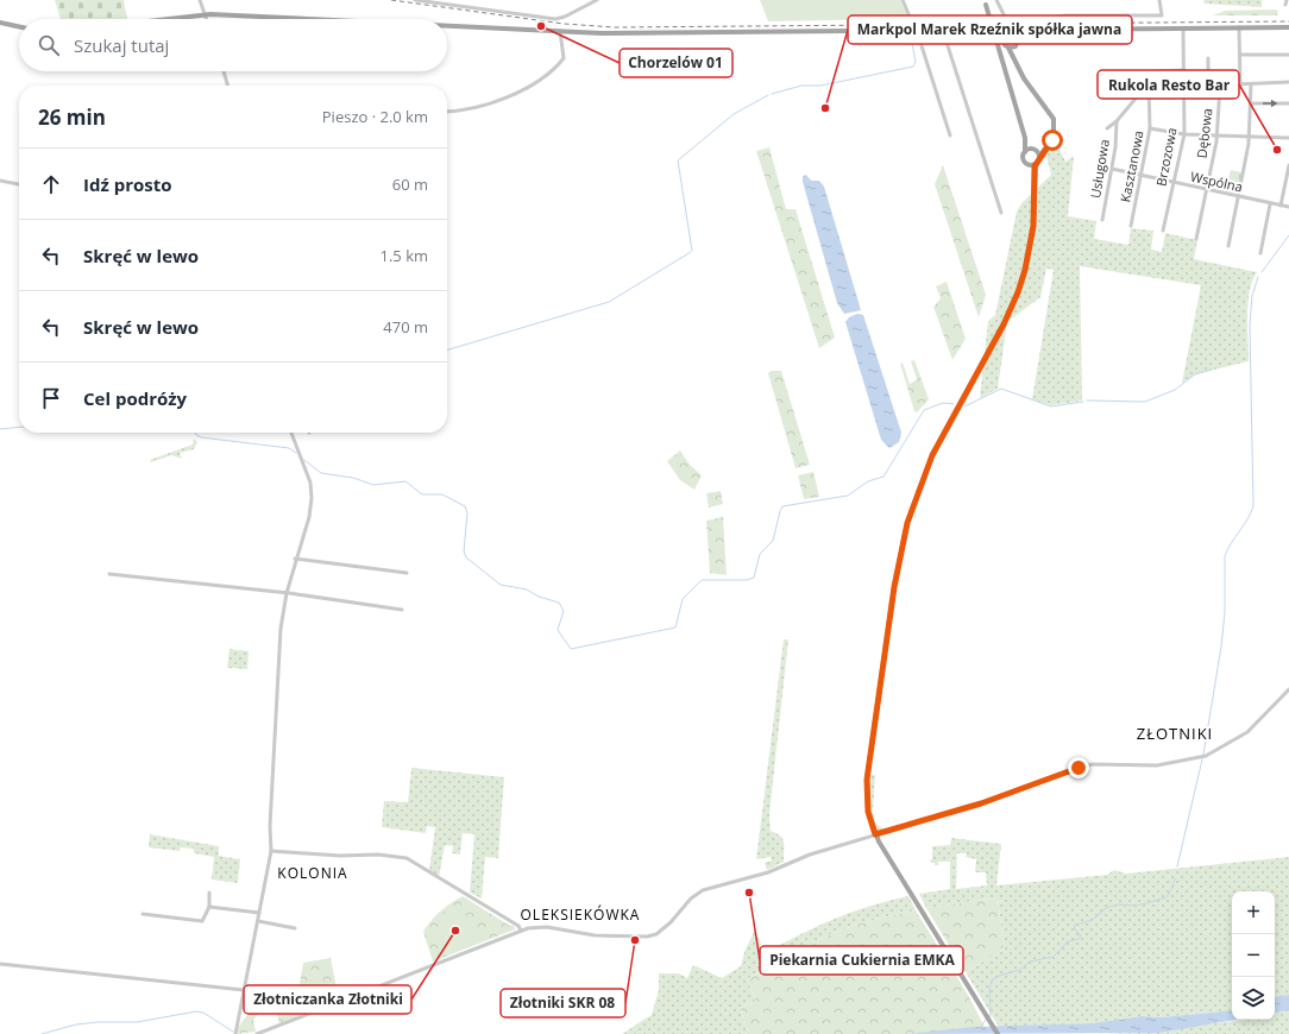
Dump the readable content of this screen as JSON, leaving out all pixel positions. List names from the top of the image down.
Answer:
{
  "streets": {
    "street": [
      "Dębowa",
      "Brzozowa",
      "Kasztanowa",
      "Usługowa",
      "Wspólna"
    ]
  },
  "crossings": [
    ["Dębowa", "Wspólna"],
    ["Brzozowa", "Wspólna"],
    ["Kasztanowa", "Wspólna"],
    ["Usługowa", "Wspólna"]
  ],
  "districts": ["ZŁOTNIKI", "KOLONIA", "OLEKSIEKÓWKA"],
  "places": [
    "Chorzelów 01",
    "Markpol Marek Rzeźnik spółka jawna",
    "Rukola Resto Bar",
    "Piekarnia Cukiernia EMKA",
    "Złotniczanka Złotniki",
    "Złotniki SKR 08"
  ],
  "page": {
    "search": "Szukaj tutaj",
    "heading": ["26 min", "Pieszo · 2.0 km"],
    "list": [
      ["Idź prosto", "60 m"],
      ["Skręć w lewo", "1.5 km"],
      ["Skręć w lewo", "470 m"],
      "Cel podróży"
    ],
    "map_buttons": ["+", "−"]
  }
}
